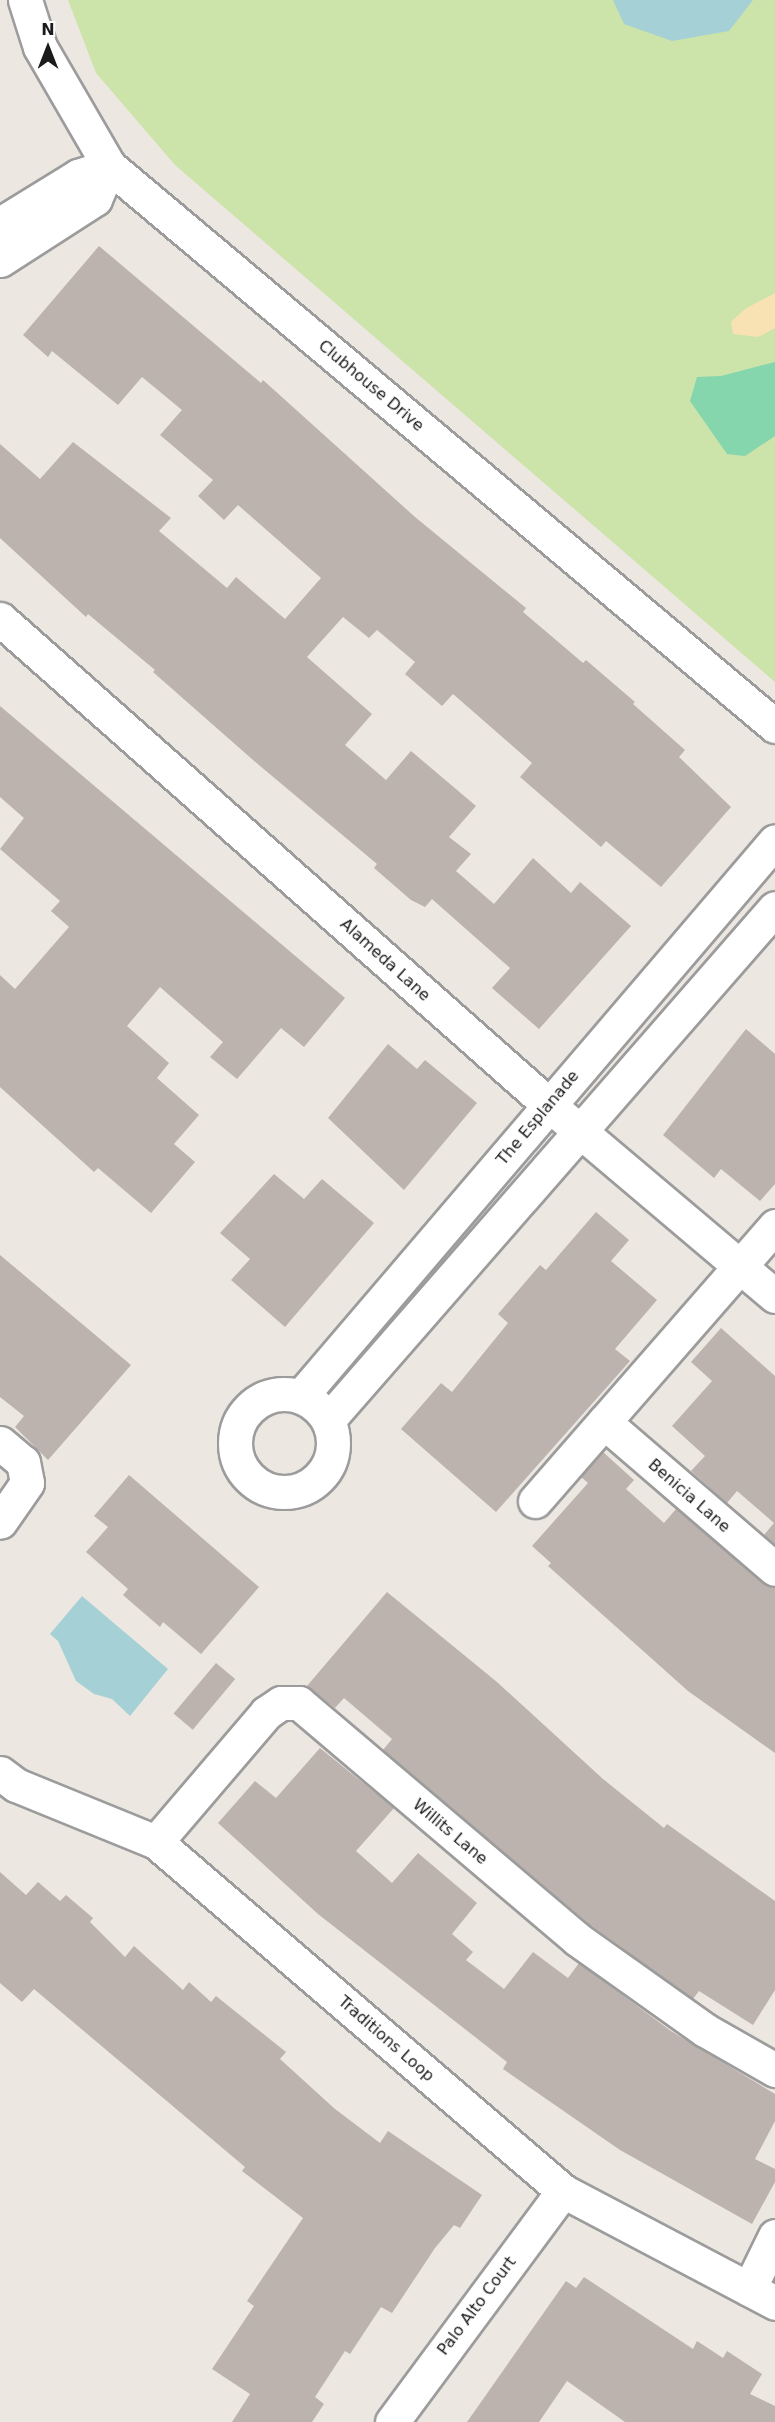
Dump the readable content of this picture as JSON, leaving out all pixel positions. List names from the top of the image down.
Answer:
{
  "streets": {
    "street": [
      "Clubhouse Drive",
      "Alameda Lane",
      "The Esplanade",
      "Benicia Lane",
      "Willits Lane",
      "Traditions Loop",
      "Palo Alto Court"
    ]
  },
  "crossings": [
    ["Alameda Lane", "The Esplanade"],
    ["Willits Lane", "Traditions Loop"],
    ["Traditions Loop", "Palo Alto Court"]
  ],
  "north": "top"
}
